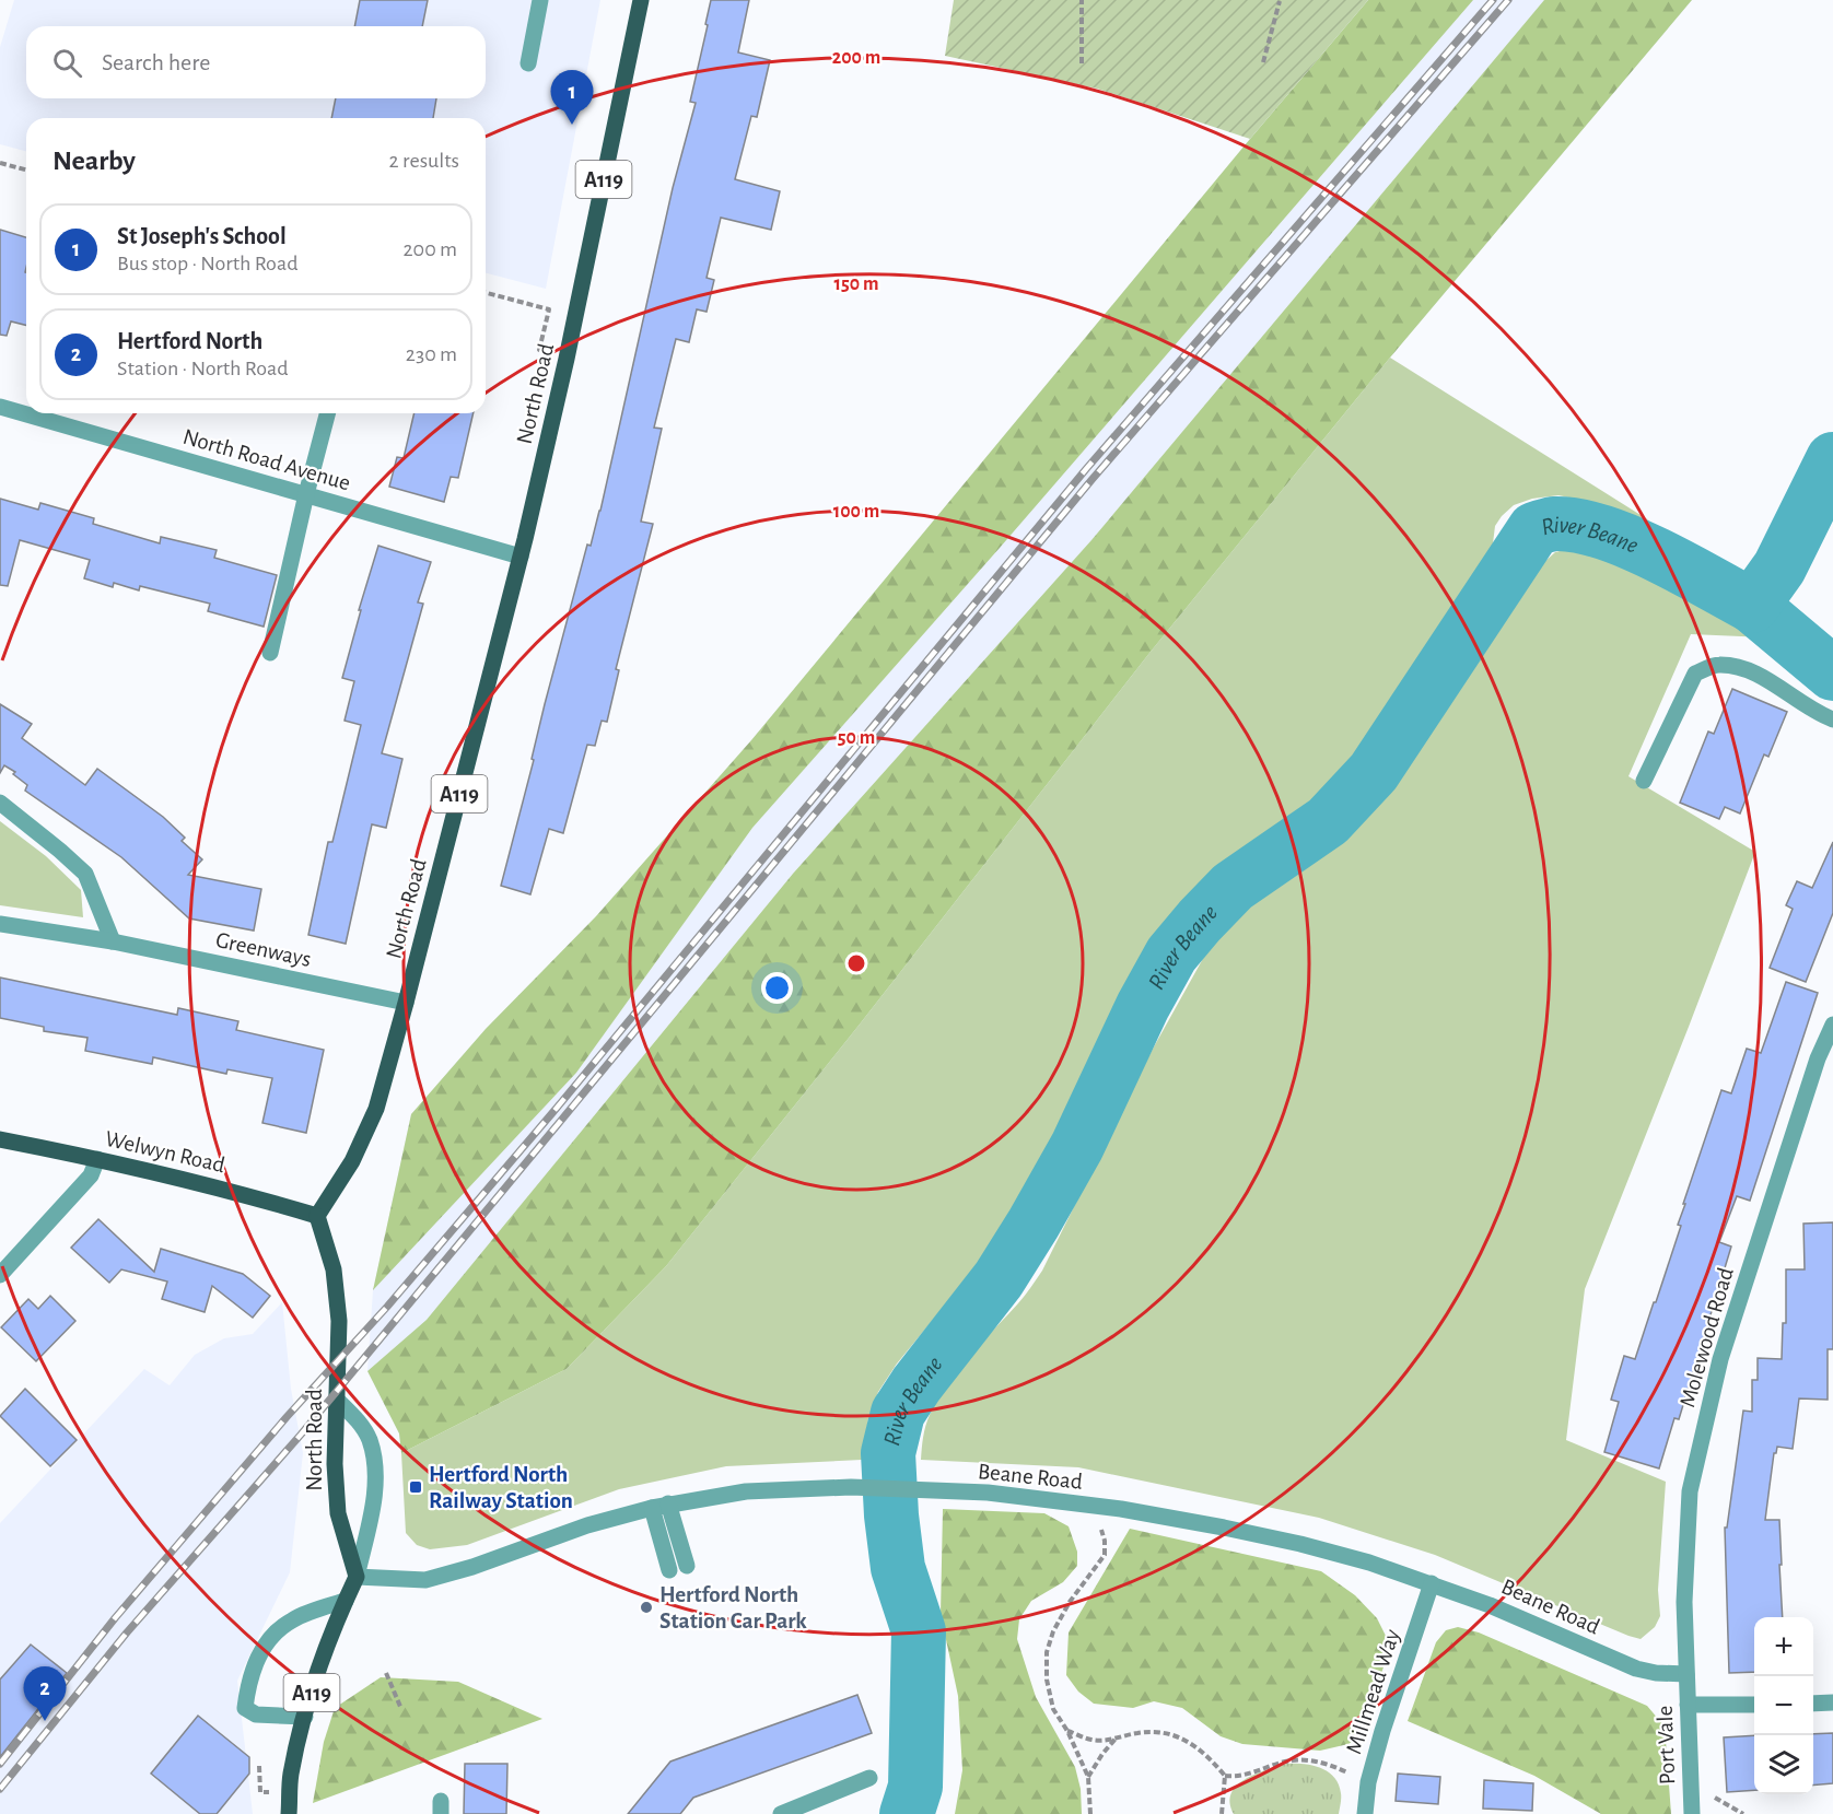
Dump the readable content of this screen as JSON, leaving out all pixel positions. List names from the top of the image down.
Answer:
{
  "streets": {
    "main road": ["A119", "North Road", "Welwyn Road"],
    "street": [
      "North Road Avenue",
      "Greenways",
      "Molewood Road",
      "Beane Road",
      "Millmead Way",
      "Port Vale"
    ]
  },
  "crossings": [
    ["A119", "North Road"],
    ["A119", "Beane Road"],
    ["North Road", "North Road Avenue"],
    ["North Road", "Greenways"],
    ["North Road", "Welwyn Road"],
    ["North Road", "Beane Road"],
    ["Molewood Road", "Beane Road"],
    ["Molewood Road", "Port Vale"],
    ["Beane Road", "Millmead Way"],
    ["Beane Road", "Port Vale"]
  ],
  "water": ["River Beane"],
  "places": {
    "transit": ["Hertford North Railway Station"],
    "other": ["Hertford North Station Car Park"]
  },
  "page": {
    "search": "Search here",
    "pins": ["1", "2"],
    "heading": ["Nearby", "2 results"],
    "list": [
      {
        "mark": "1",
        "name": "St Joseph's School",
        "note": "Bus stop · North Road",
        "value": "200 m"
      },
      {
        "mark": "2",
        "name": "Hertford North",
        "note": "Station · North Road",
        "value": "230 m"
      }
    ],
    "map_buttons": ["+", "−"]
  },
  "rings": [
    "200 m",
    "150 m",
    "100 m",
    "50 m"
  ]
}
